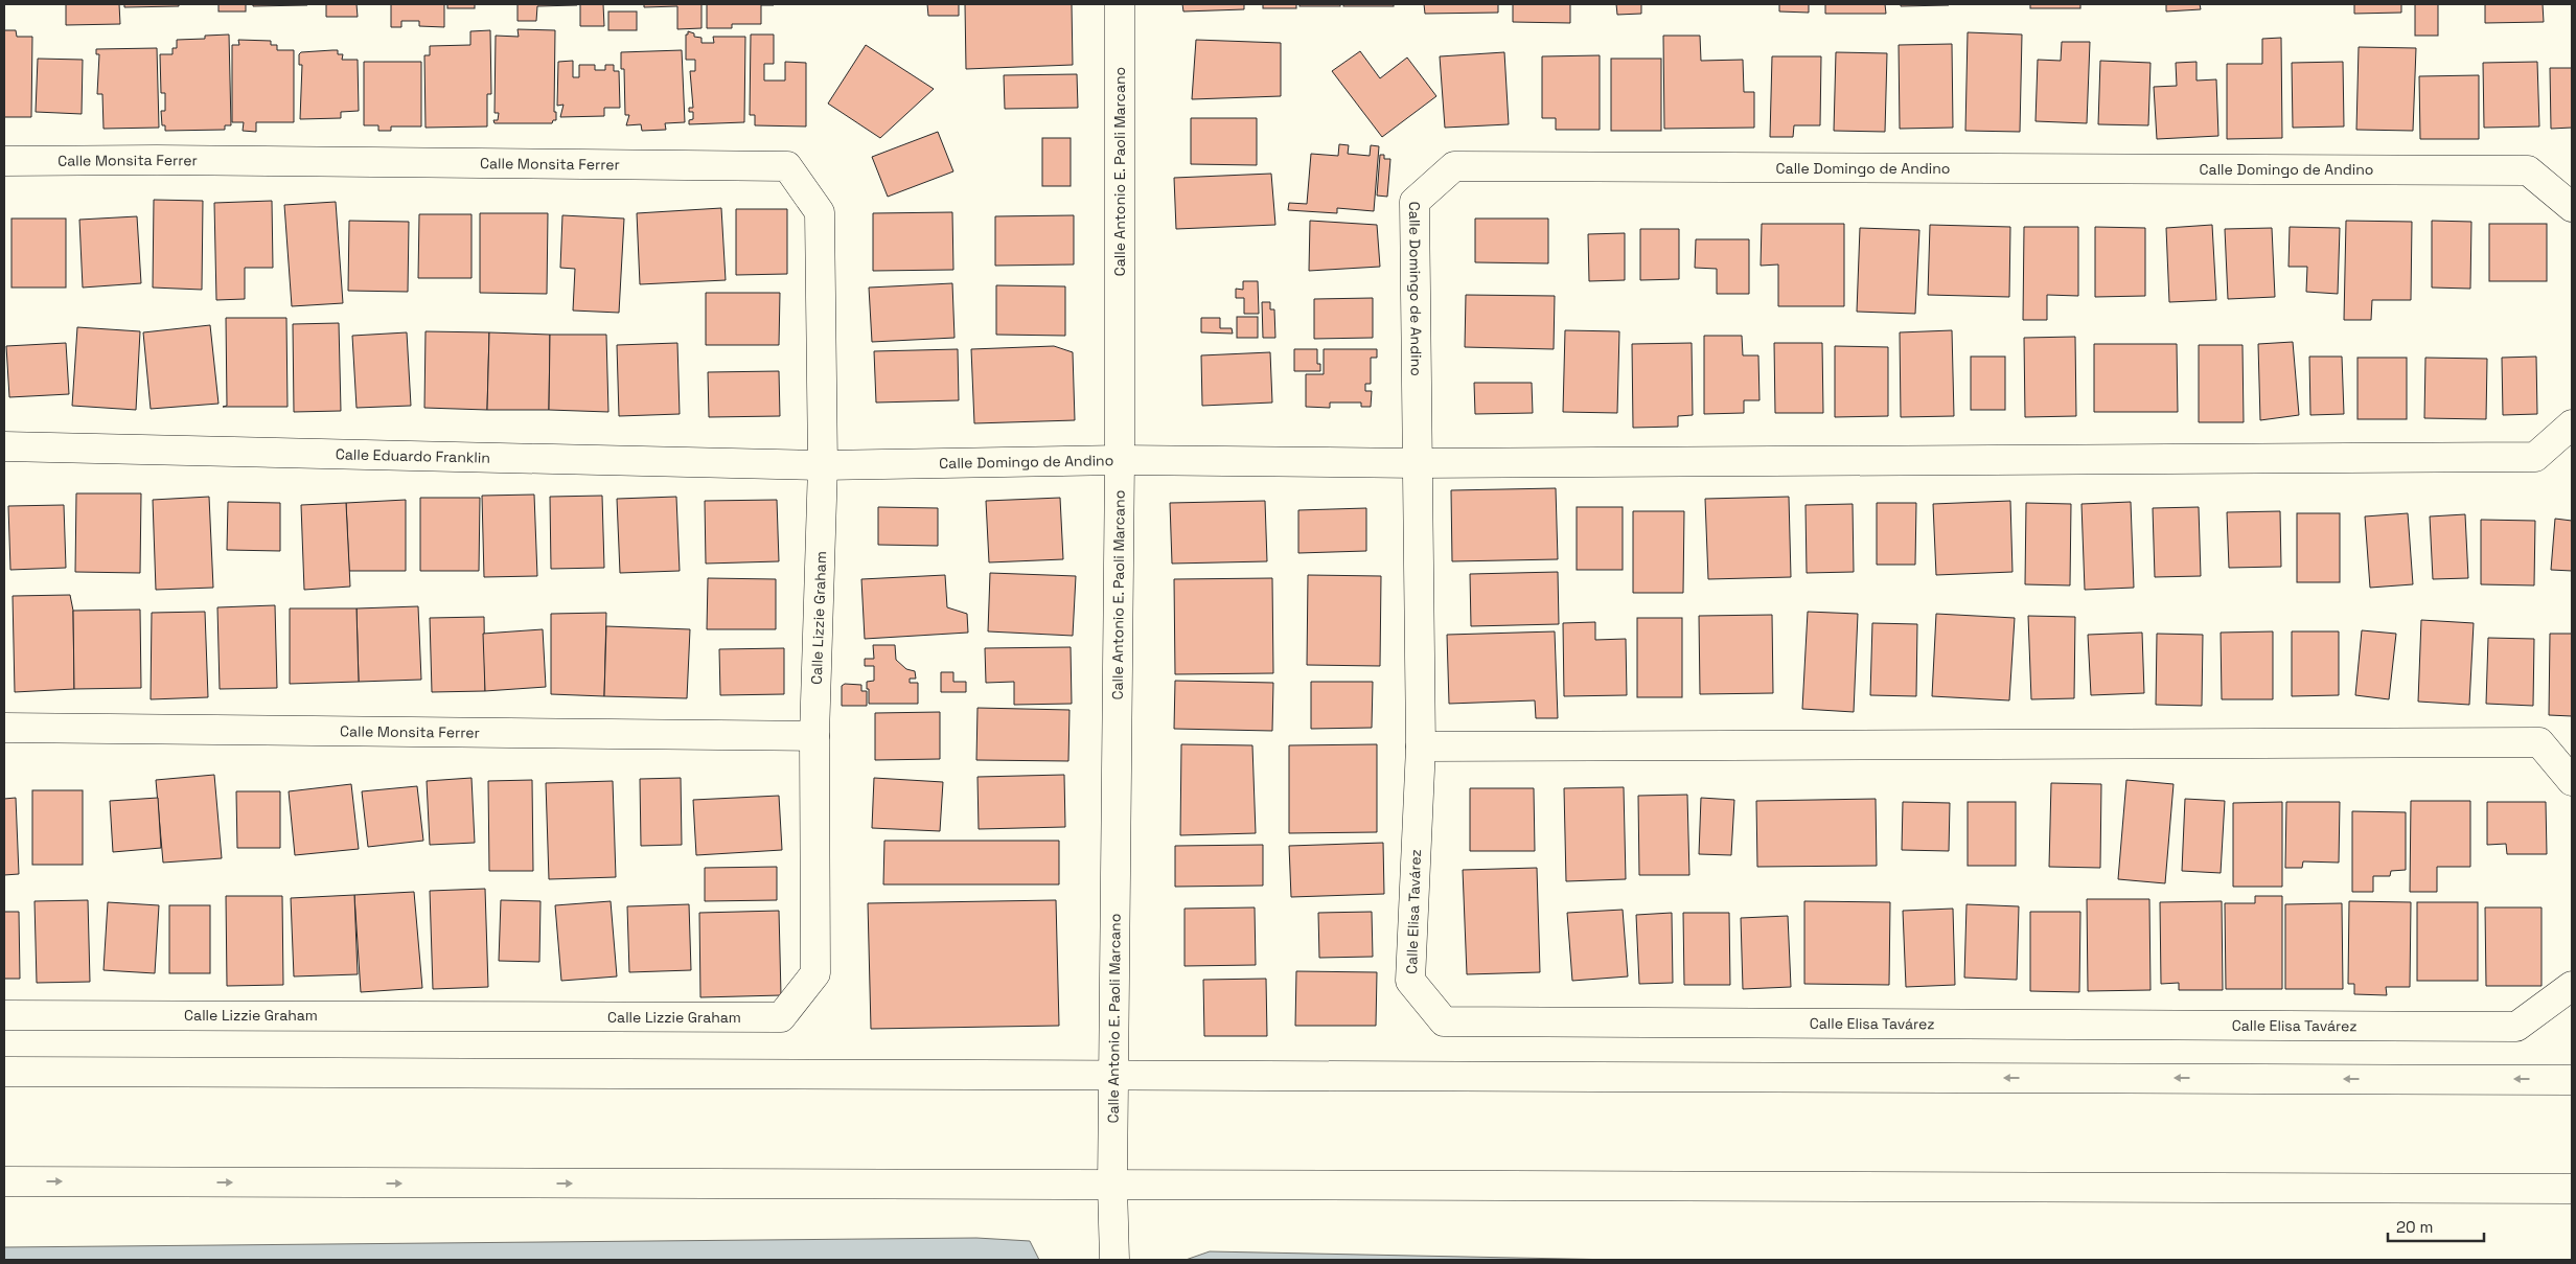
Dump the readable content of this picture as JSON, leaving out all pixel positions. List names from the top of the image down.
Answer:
{
  "streets": {
    "street": [
      "Calle Monsita Ferrer",
      "Calle Domingo de Andino",
      "Calle Antonio E. Paoli Marcano",
      "Calle Eduardo Franklin",
      "Calle Lizzie Graham",
      "Calle Elisa Tavárez"
    ]
  },
  "crossings": [
    ["Calle Monsita Ferrer", "Calle Domingo de Andino"],
    ["Calle Monsita Ferrer", "Calle Eduardo Franklin"],
    ["Calle Monsita Ferrer", "Calle Lizzie Graham"],
    ["Calle Domingo de Andino", "Calle Antonio E. Paoli Marcano"],
    ["Calle Domingo de Andino", "Calle Eduardo Franklin"],
    ["Calle Domingo de Andino", "Calle Lizzie Graham"],
    ["Calle Domingo de Andino", "Calle Elisa Tavárez"],
    ["Calle Eduardo Franklin", "Calle Lizzie Graham"]
  ],
  "scale_bar": "20 m"
}
